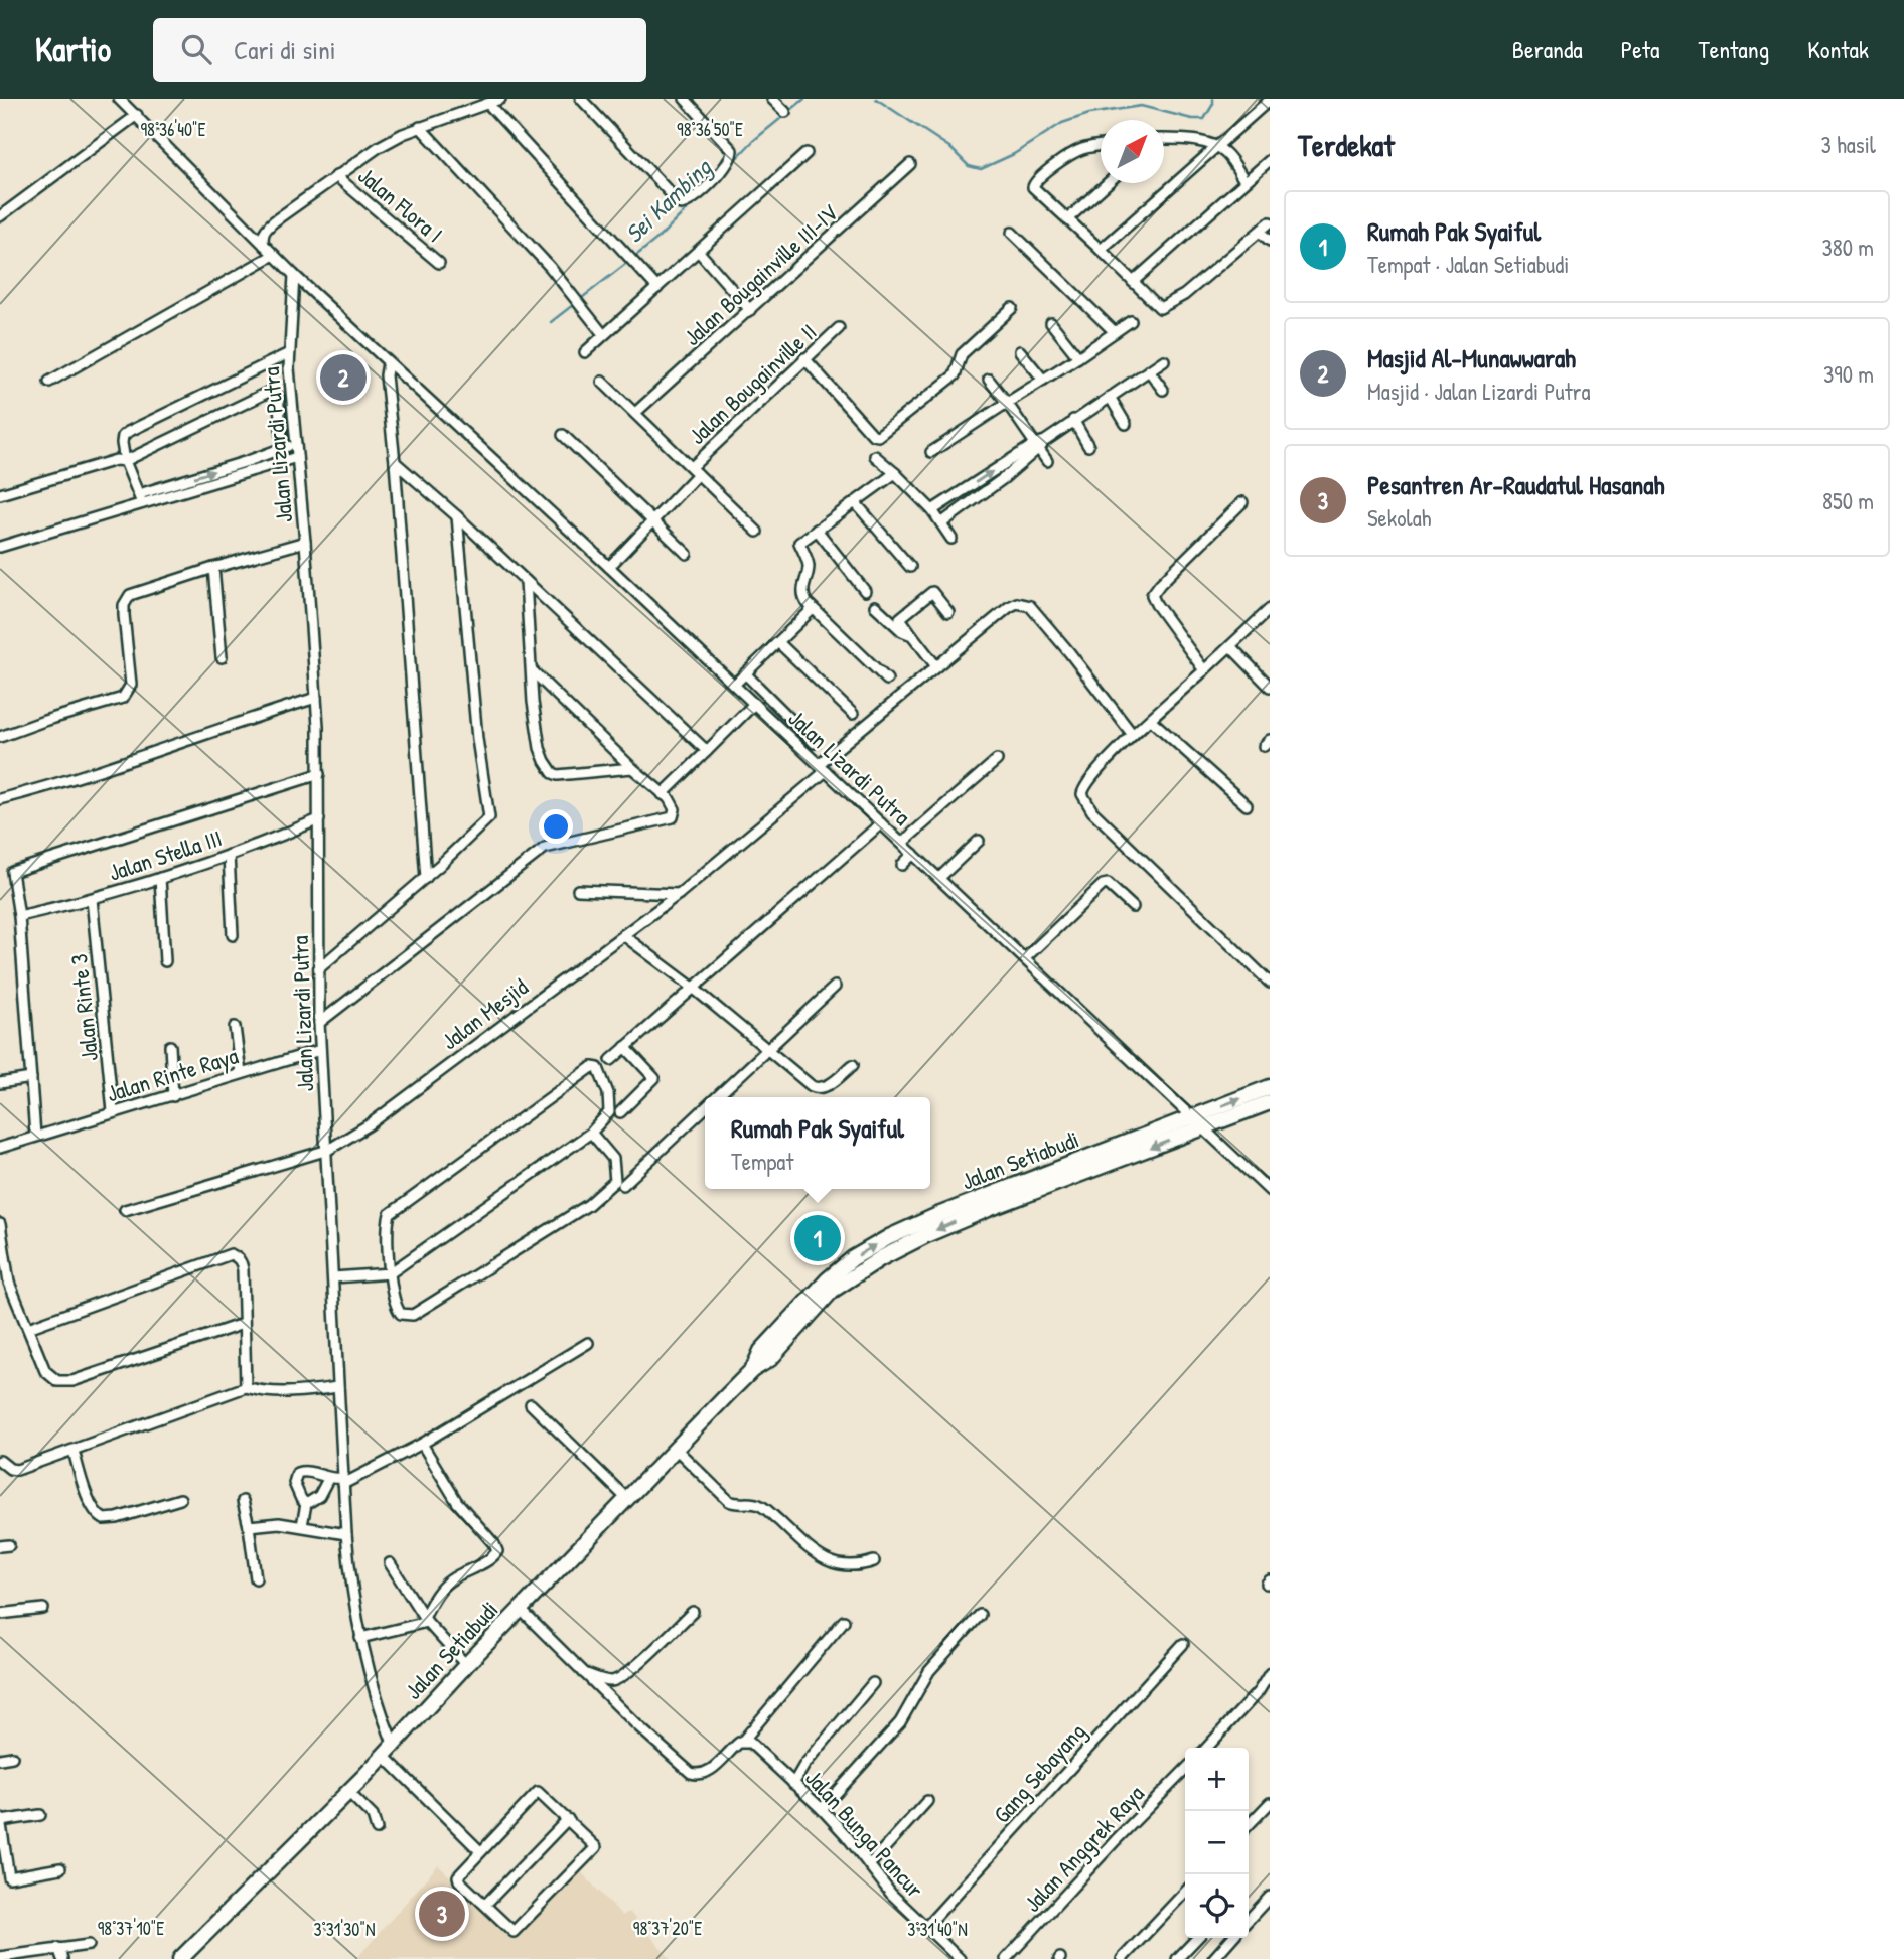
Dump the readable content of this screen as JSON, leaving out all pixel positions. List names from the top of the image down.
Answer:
{
  "streets": {
    "main road": ["Jalan Setiabudi"],
    "street": [
      "Jalan Flora I",
      "Jalan Bougainville III-IV",
      "Jalan Bougainville II",
      "Jalan Lizardi Putra",
      "Jalan Stella III",
      "Jalan Rinte 3",
      "Jalan Mesjid",
      "Jalan Rinte Raya",
      "Gang Sebayang",
      "Jalan Bunga Pancur",
      "Jalan Anggrek Raya"
    ]
  },
  "crossings": [
    ["Jalan Bougainville II", "Jalan Lizardi Putra"],
    ["Jalan Lizardi Putra", "Jalan Stella III"],
    ["Jalan Lizardi Putra", "Jalan Mesjid"],
    ["Jalan Lizardi Putra", "Jalan Rinte Raya"],
    ["Jalan Lizardi Putra", "Jalan Setiabudi"],
    ["Jalan Stella III", "Jalan Rinte 3"],
    ["Jalan Rinte 3", "Jalan Rinte Raya"],
    ["Gang Sebayang", "Jalan Bunga Pancur"]
  ],
  "water": ["Sei Kambing"],
  "north": "top right",
  "page": {
    "header": "Kartio",
    "search": "Cari di sini",
    "nav": [
      "Beranda",
      "Peta",
      "Tentang",
      "Kontak"
    ],
    "heading": ["Terdekat", "3 hasil"],
    "list": [
      {
        "mark": "1",
        "name": "Rumah Pak Syaiful",
        "note": "Tempat · Jalan Setiabudi",
        "value": "380 m"
      },
      {
        "mark": "2",
        "name": "Masjid Al-Munawwarah",
        "note": "Masjid · Jalan Lizardi Putra",
        "value": "390 m"
      },
      {
        "mark": "3",
        "name": "Pesantren Ar-Raudatul Hasanah",
        "note": "Sekolah",
        "value": "850 m"
      }
    ],
    "pins": ["2", "1", "3"],
    "popup": ["Rumah Pak Syaiful", "Tempat"],
    "map_buttons": ["+", "−"]
  },
  "coordinates": [
    "98°36'40\"E",
    "98°36'50\"E",
    "98°37'10\"E",
    "98°37'20\"E",
    "3°31'30\"N",
    "3°31'40\"N"
  ]
}
